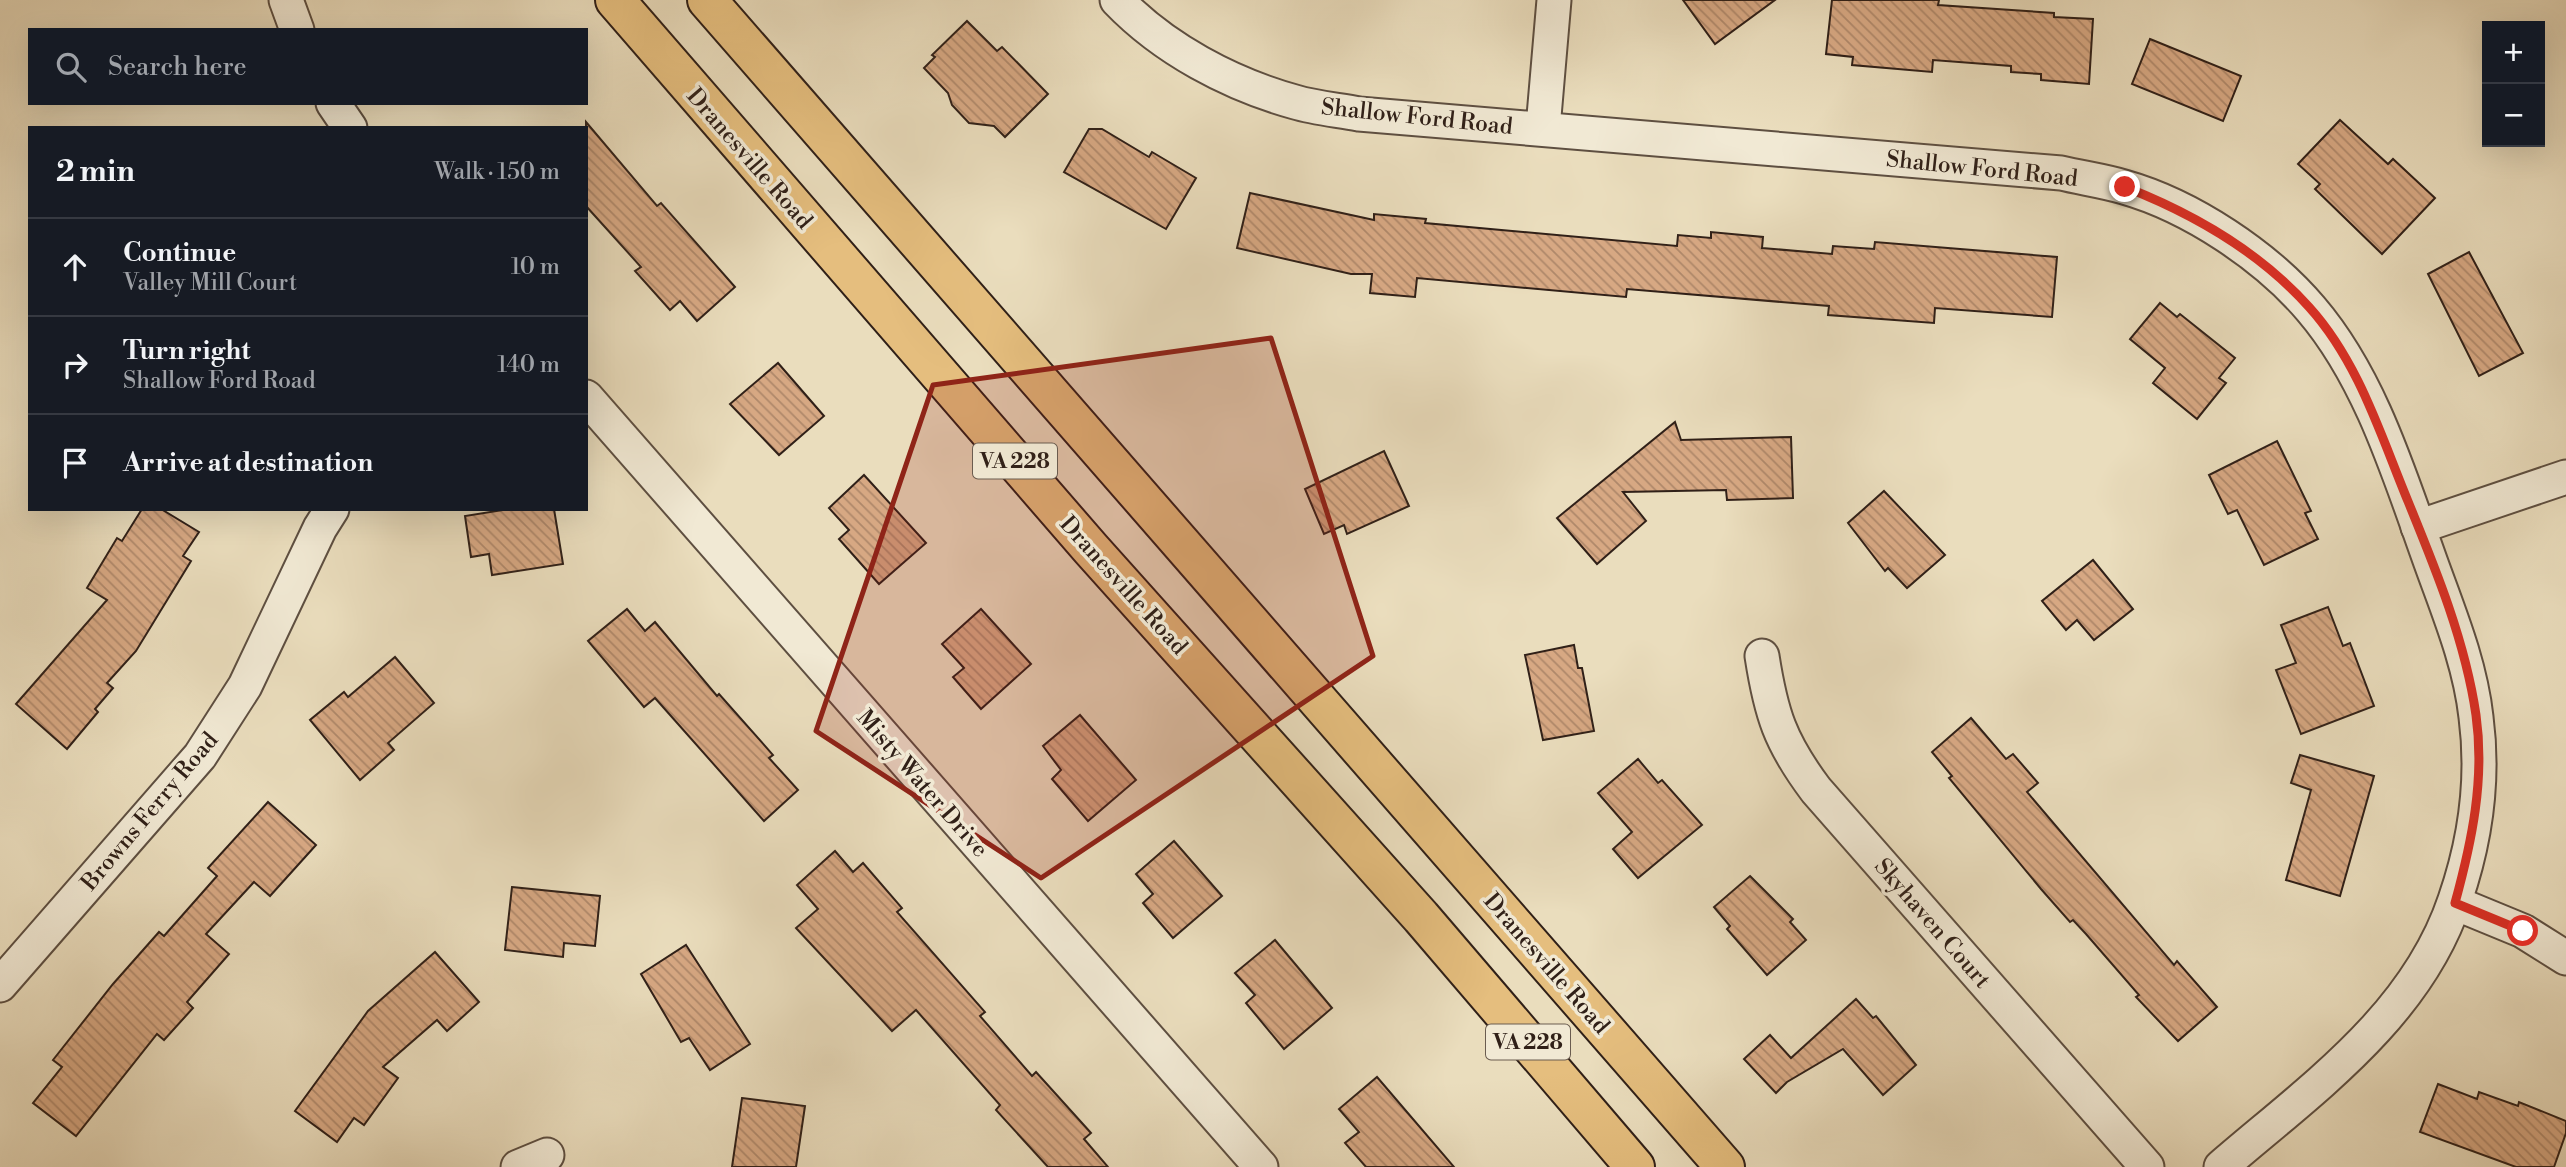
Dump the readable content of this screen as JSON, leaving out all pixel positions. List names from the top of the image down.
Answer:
{
  "streets": {
    "main road": ["Dranesville Road", "VA 228"],
    "street": [
      "Shallow Ford Road",
      "Misty Water Drive",
      "Browns Ferry Road",
      "Skyhaven Court"
    ]
  },
  "page": {
    "map_buttons": ["+", "−"],
    "search": "Search here",
    "heading": ["2 min", "Walk · 150 m"],
    "list": [
      ["Continue", "Valley Mill Court", "10 m"],
      ["Turn right", "Shallow Ford Road", "140 m"],
      "Arrive at destination"
    ]
  }
}
